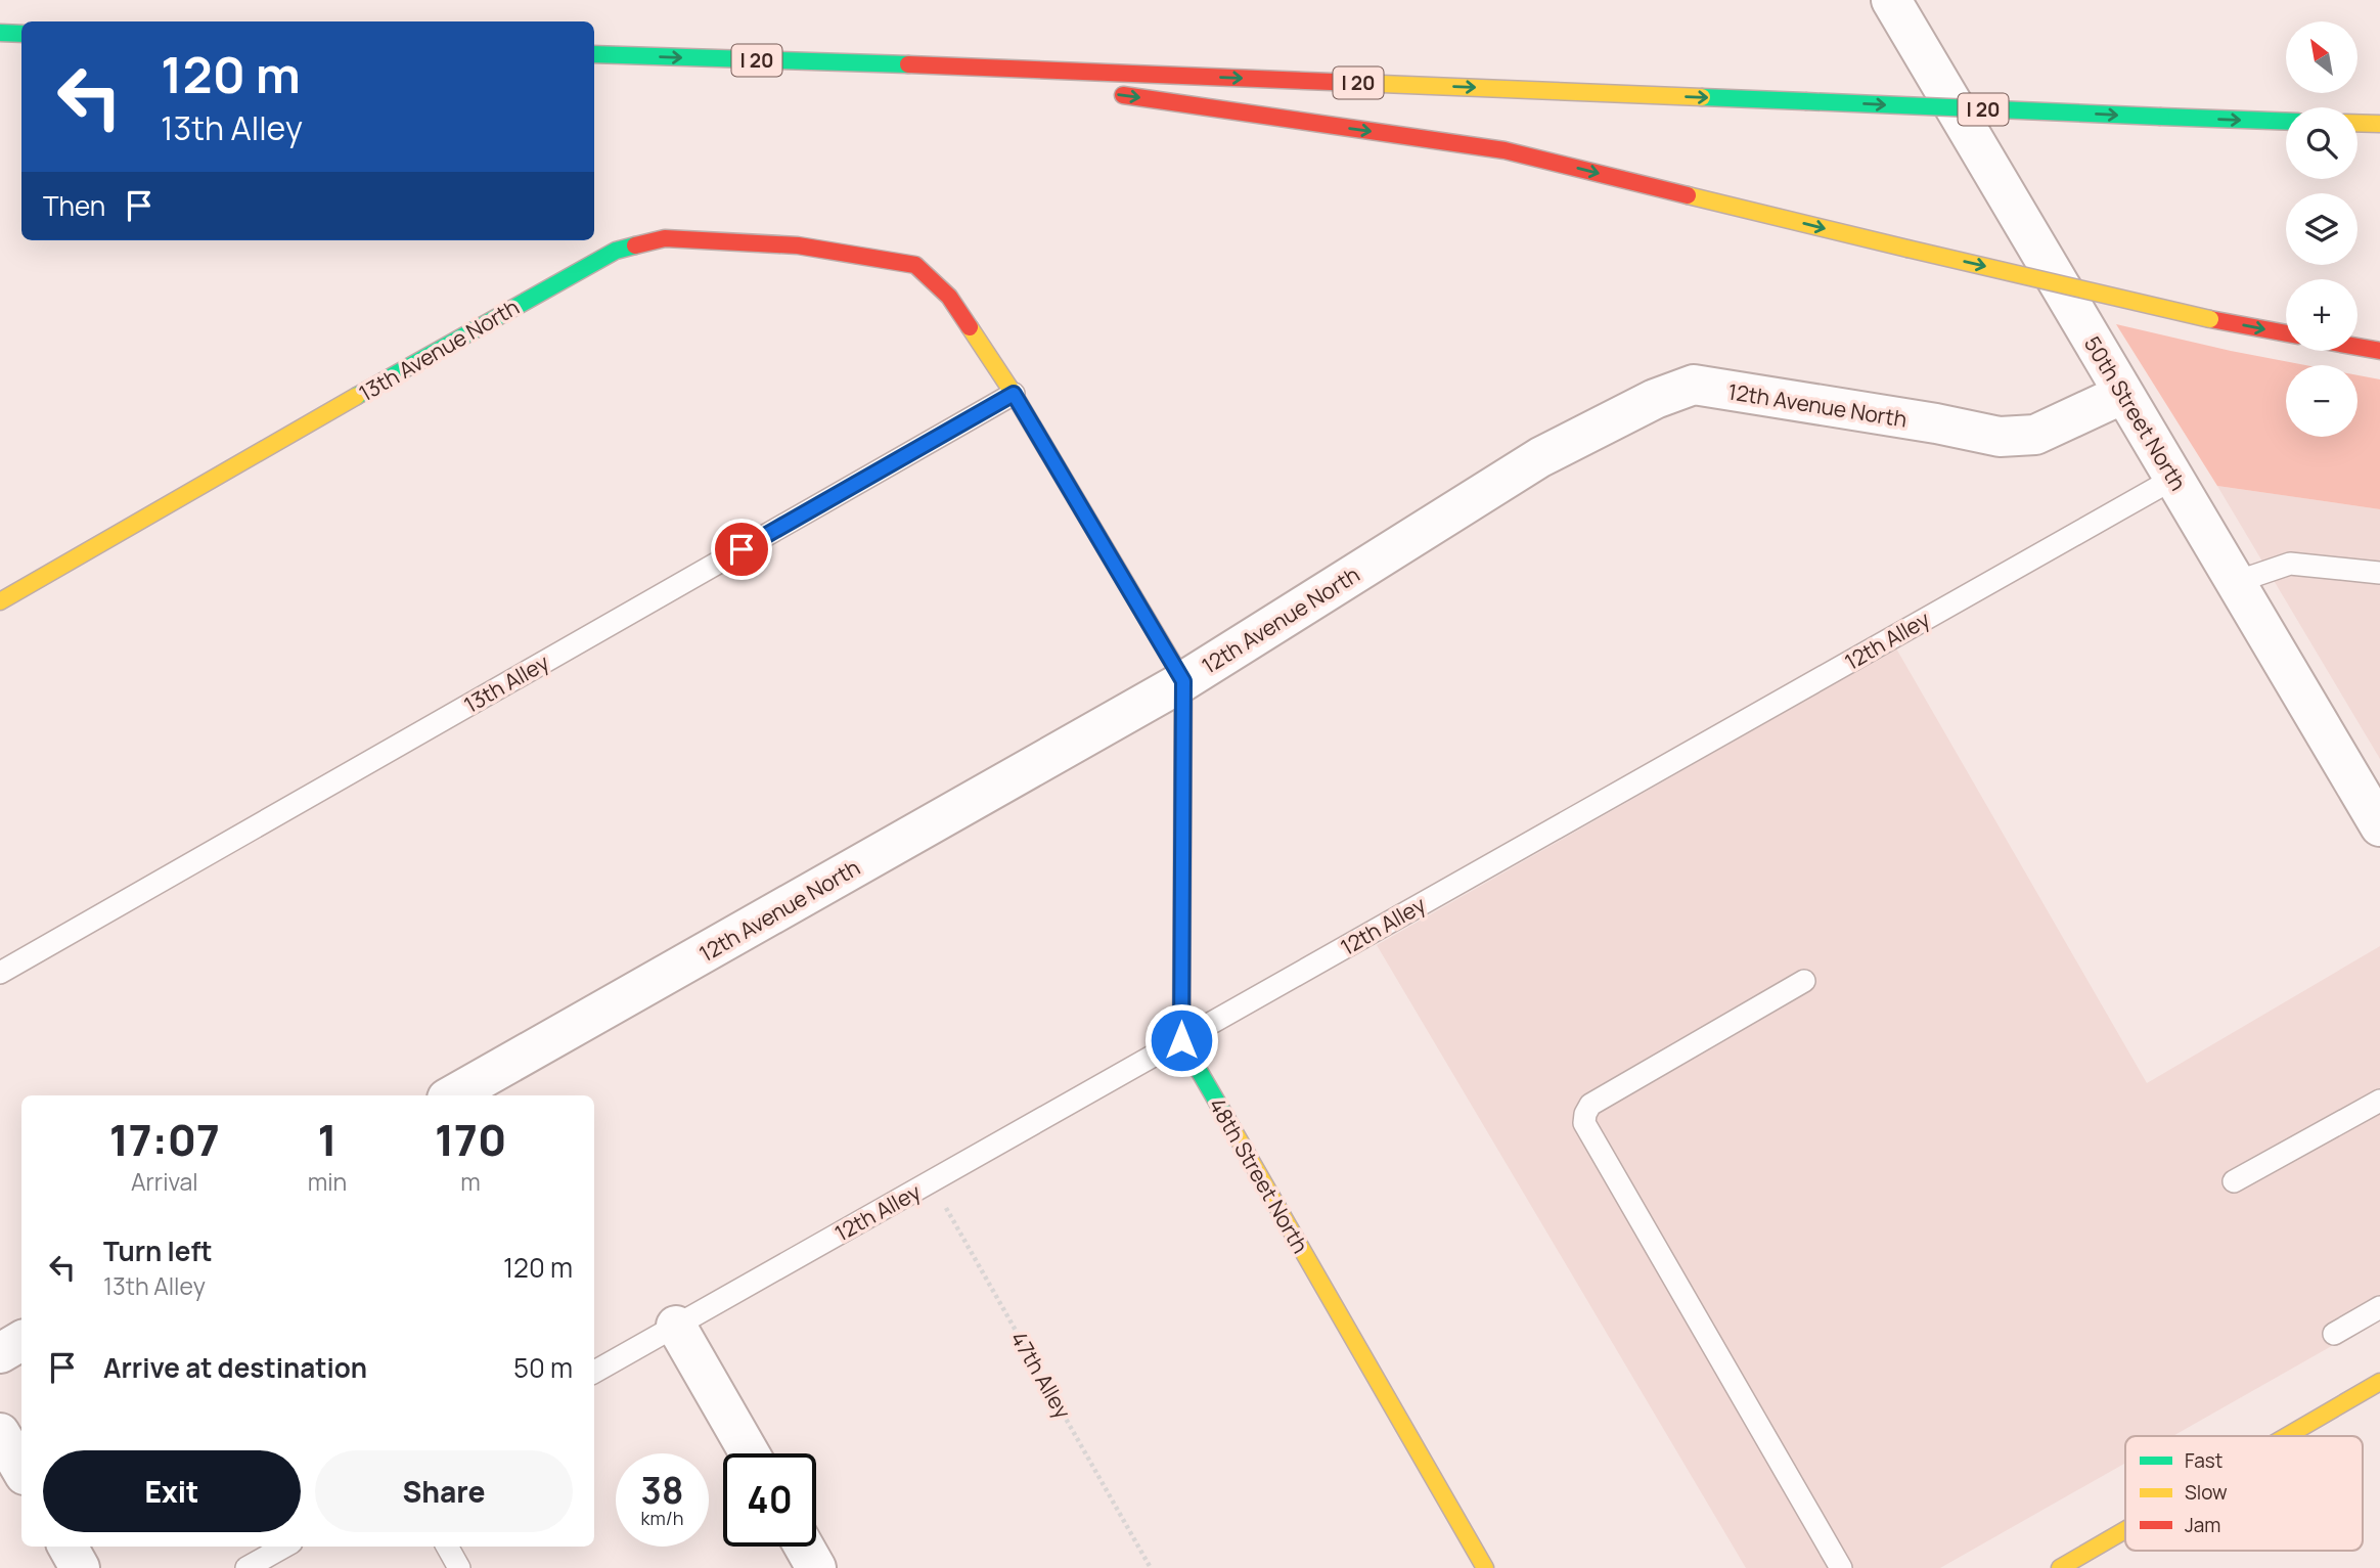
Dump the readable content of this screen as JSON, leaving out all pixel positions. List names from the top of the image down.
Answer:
{
  "streets": {
    "main road": ["I 20", "13th Avenue North", "48th Street North"],
    "street": ["12th Avenue North", "50th Street North"],
    "lane": ["12th Alley", "13th Alley"],
    "path": ["47th Alley"]
  },
  "crossings": [
    ["13th Avenue North", "13th Alley"],
    ["12th Avenue North", "50th Street North"],
    ["50th Street North", "12th Alley"],
    ["12th Alley", "48th Street North"],
    ["12th Alley", "47th Alley"]
  ],
  "legend": ["Fast", "Slow", "Jam"],
  "north": "top left",
  "page": {
    "map_buttons": ["+", "−"],
    "turn": ["120 m", "13th Alley"],
    "then": "Then",
    "eta": [
      "17:07",
      "Arrival",
      "1",
      "min",
      "170",
      "m"
    ],
    "list": [
      {
        "name": "Turn left",
        "note": "13th Alley",
        "value": "120 m"
      },
      {
        "name": "Arrive at destination",
        "value": "50 m"
      }
    ],
    "buttons": ["Exit", "Share"],
    "speed": "38 km/h",
    "limit": "40"
  }
}
